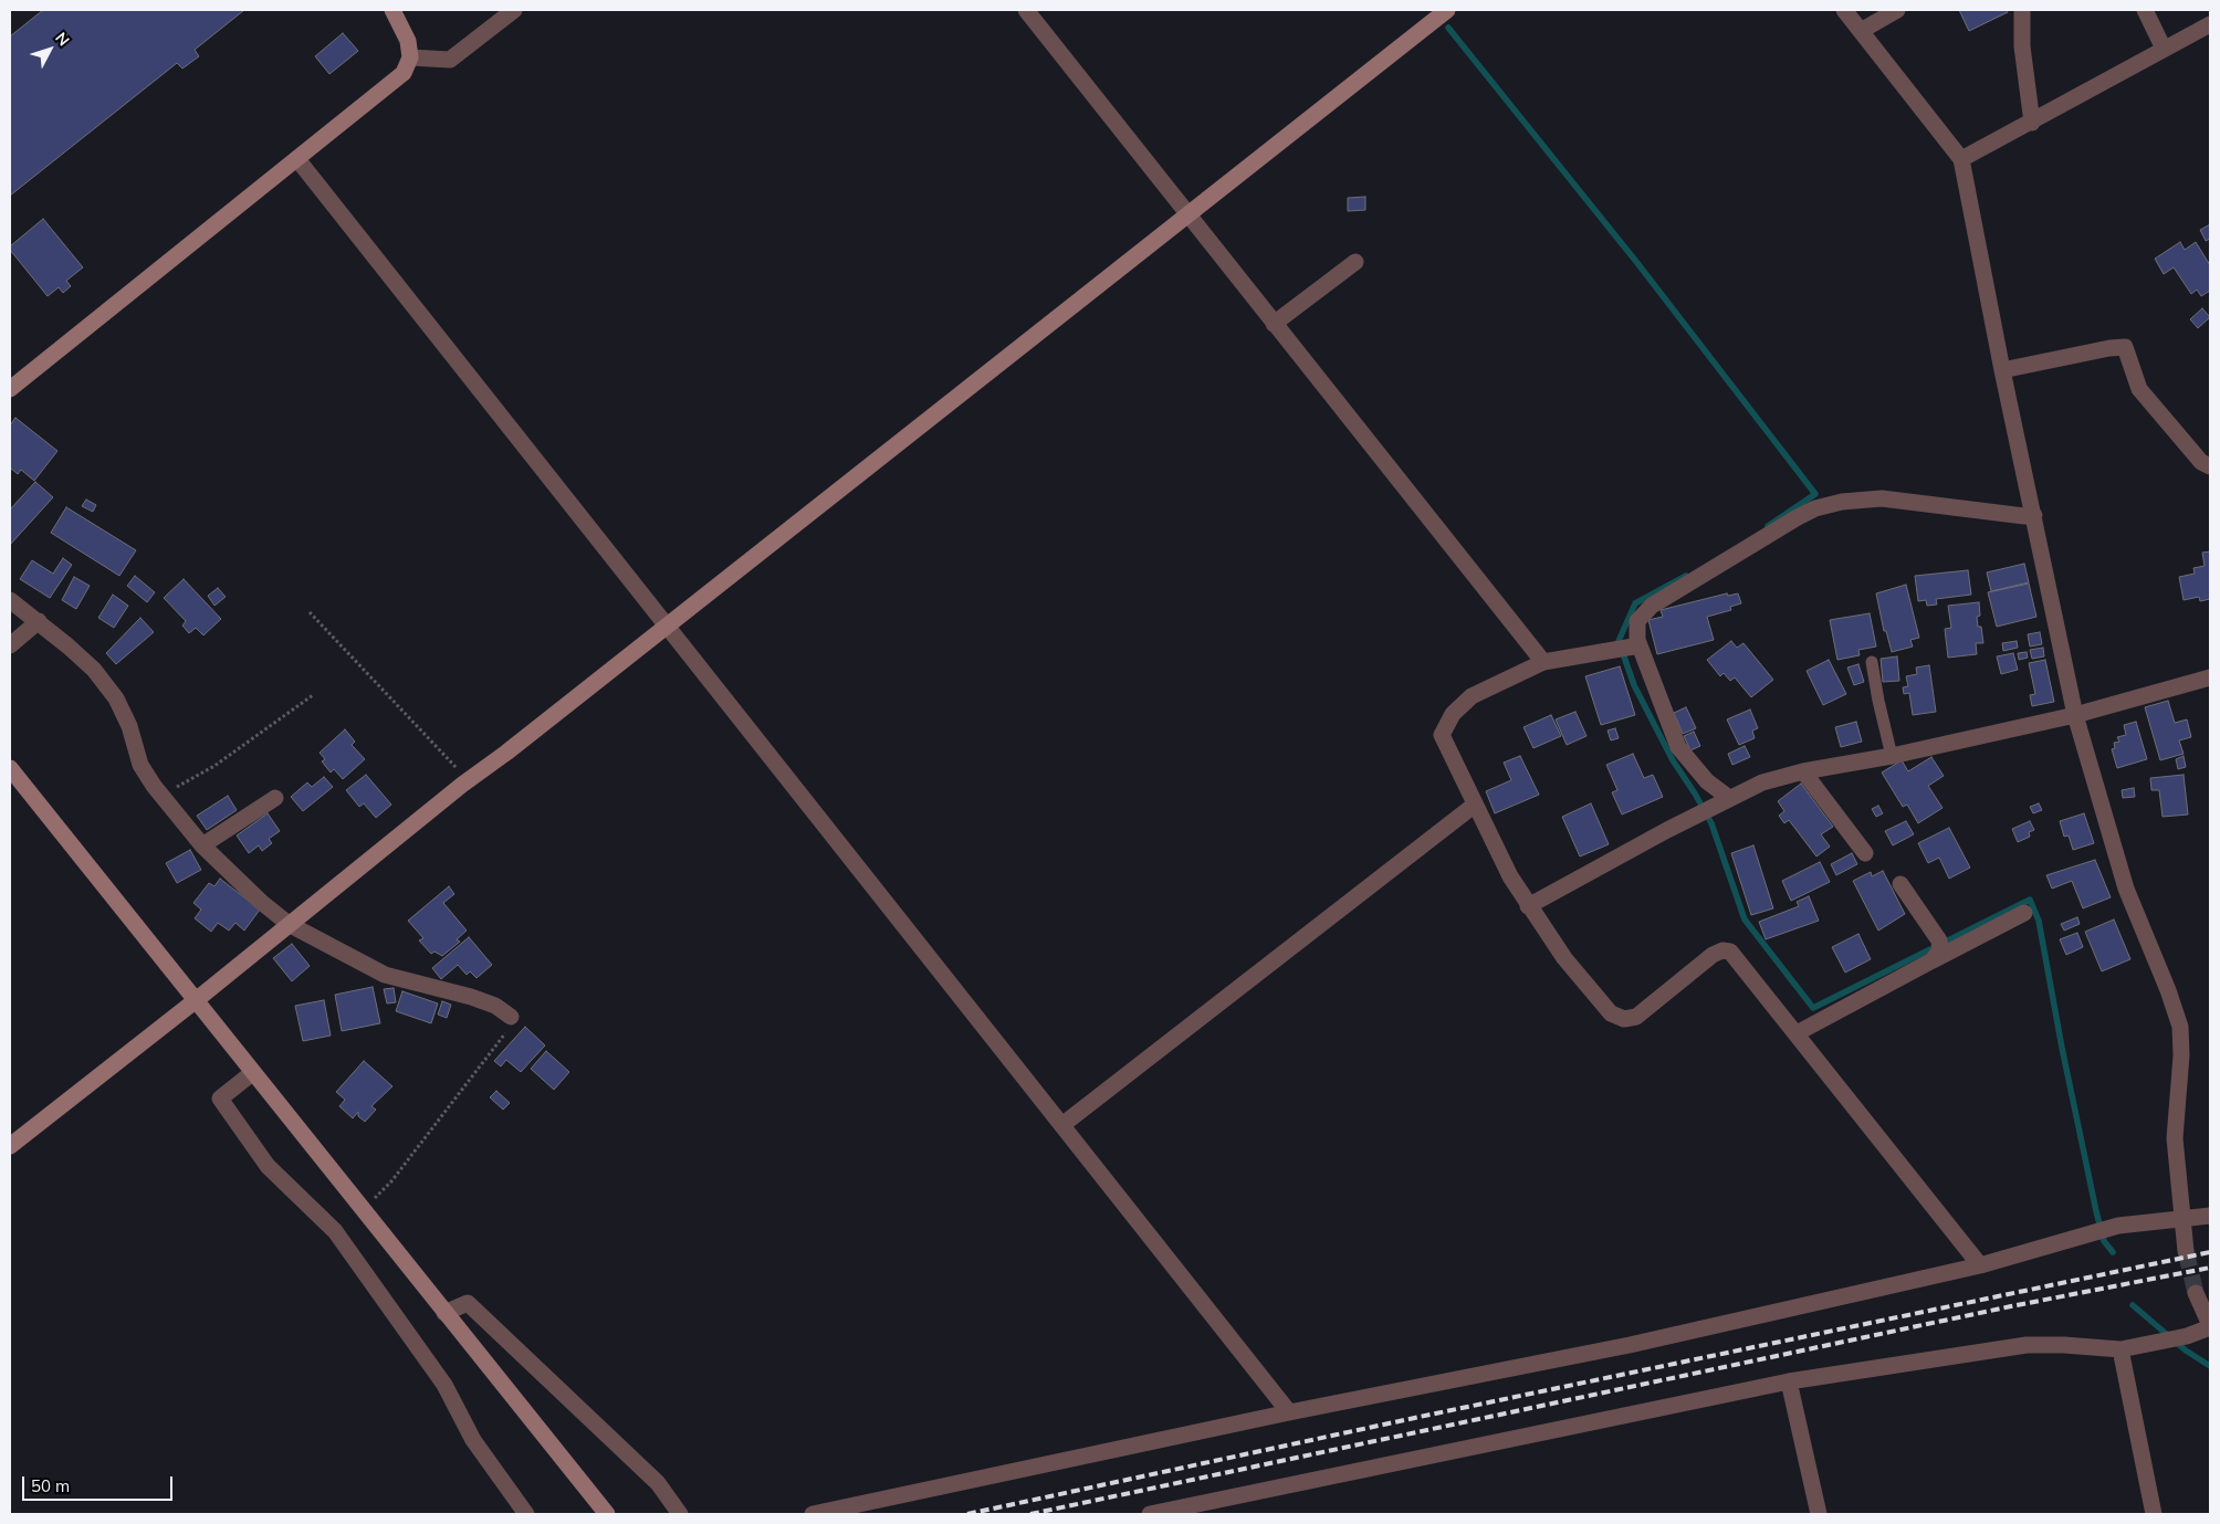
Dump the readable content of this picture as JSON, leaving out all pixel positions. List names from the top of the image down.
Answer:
{
  "scale_bar": "50 m",
  "north": "top right"
}
